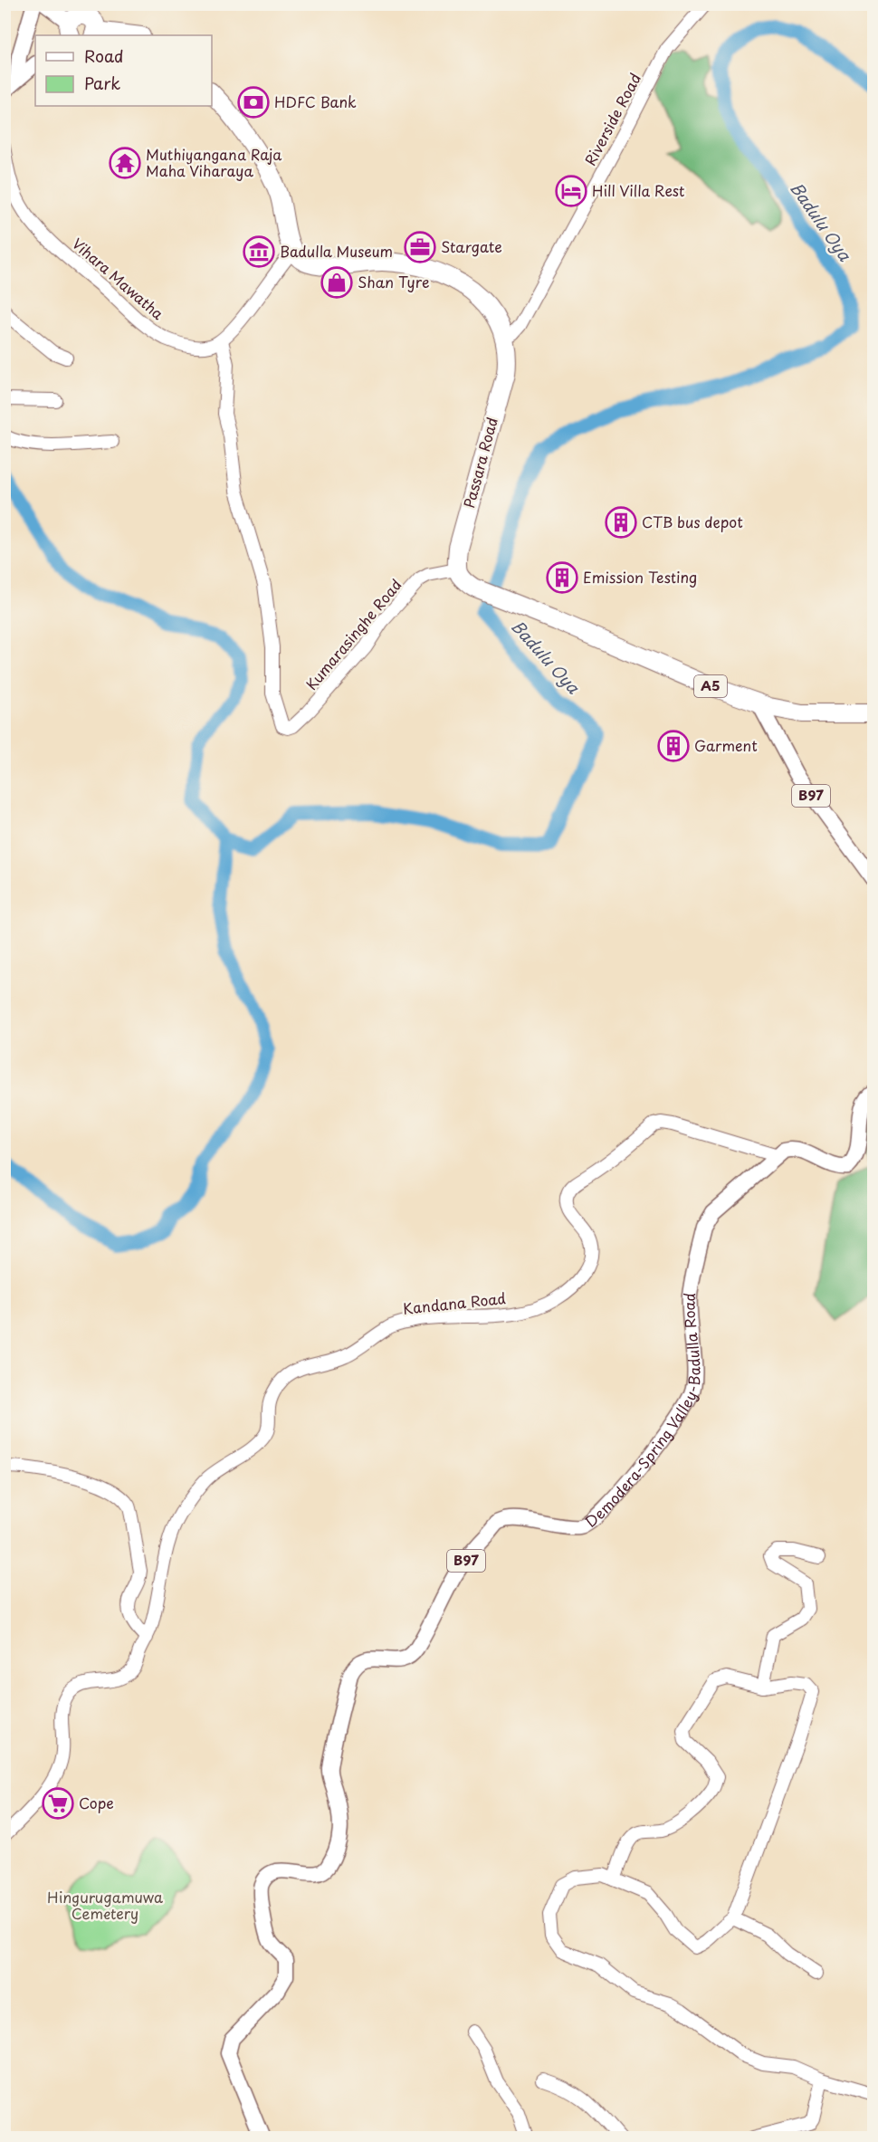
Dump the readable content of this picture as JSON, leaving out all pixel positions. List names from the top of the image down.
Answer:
{
  "streets": {
    "highway": ["Passara Road", "A5"],
    "main road": ["B97", "Demodera-Spring Valley-Badulla Road"],
    "street": [
      "Riverside Road",
      "Vihara Mawatha",
      "Kumarasinghe Road",
      "Kandana Road"
    ]
  },
  "crossings": [
    ["Riverside Road", "Passara Road"],
    ["Vihara Mawatha", "Kumarasinghe Road"],
    ["Passara Road", "Kumarasinghe Road"],
    ["Passara Road", "A5"],
    ["Kumarasinghe Road", "A5"],
    ["A5", "B97"],
    ["Kandana Road", "Demodera-Spring Valley-Badulla Road"]
  ],
  "water": ["Badulu Oya"],
  "parks": ["Hingurugamuwa Cemetery"],
  "places": {
    "bank": ["HDFC Bank"],
    "temple": ["Muthiyangana Raja Maha Viharaya"],
    "hotel": ["Hill Villa Rest"],
    "office": ["Stargate"],
    "museum": ["Badulla Museum"],
    "shop": ["Shan Tyre"],
    "building": ["CTB bus depot", "Emission Testing", "Garment"],
    "supermarket": ["Cope"]
  },
  "legend": ["Road", "Park"]
}
